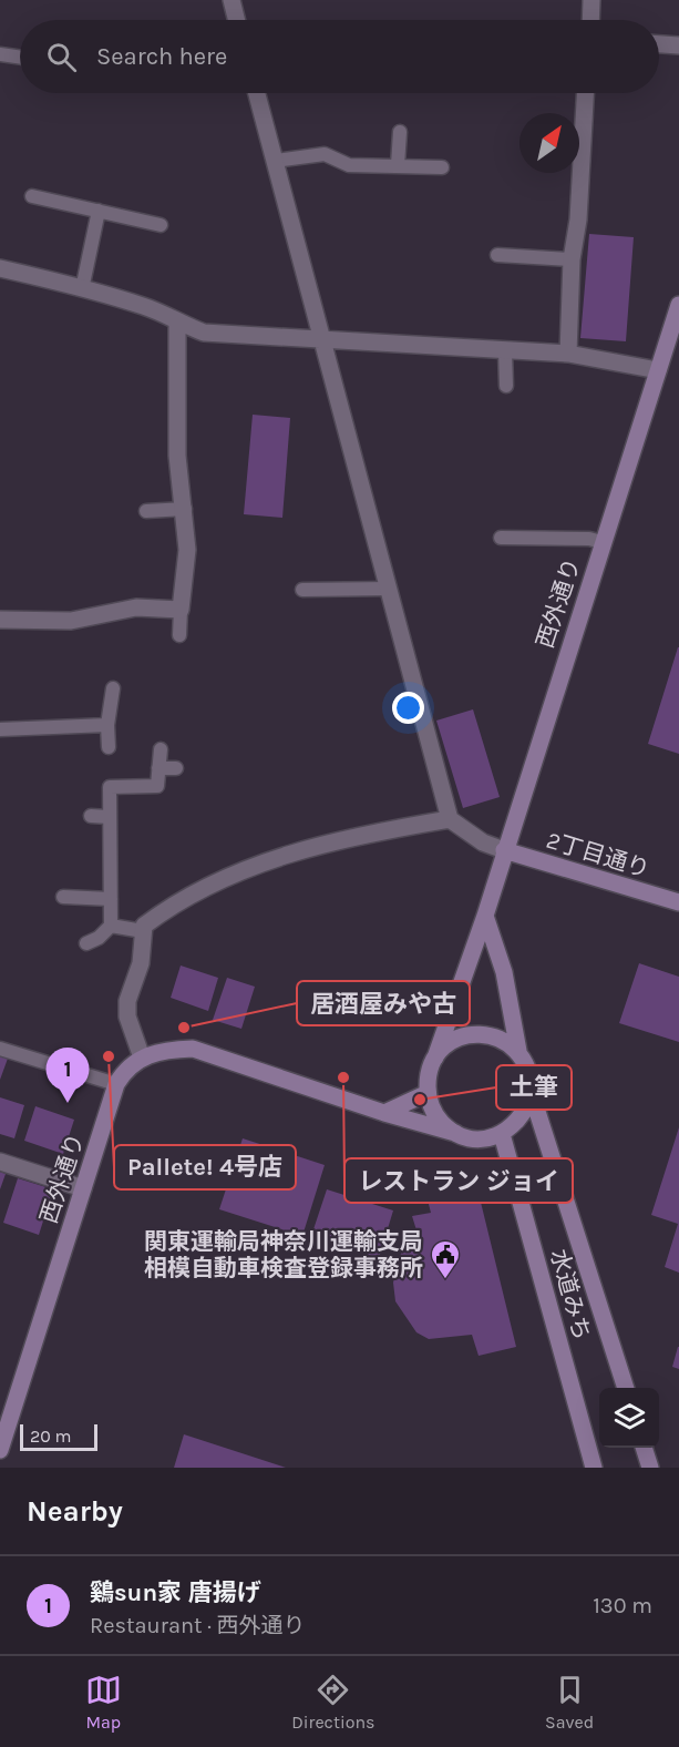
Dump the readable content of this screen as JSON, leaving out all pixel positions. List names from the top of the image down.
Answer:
{
  "streets": {
    "street": ["西外通り", "2丁目通り", "水道みち"]
  },
  "crossings": [
    ["西外通り", "2丁目通り"],
    ["西外通り", "水道みち"]
  ],
  "places": {
    "other": [
      "居酒屋みや古",
      "Pallete! 4号店",
      "レストラン ジョイ",
      "土筆"
    ],
    "public building": ["関東運輸局神奈川運輸支局 相模自動車検査登録事務所"]
  },
  "scale_bar": "20 m",
  "north": "top right",
  "page": {
    "search": "Search here",
    "pins": "1",
    "scale": "20 m",
    "heading": "Nearby",
    "list": [
      {
        "mark": "1",
        "name": "鷄sun家 唐揚げ",
        "note": "Restaurant · 西外通り",
        "value": "130 m"
      }
    ],
    "nav": ["Map", "Directions", "Saved"]
  }
}
